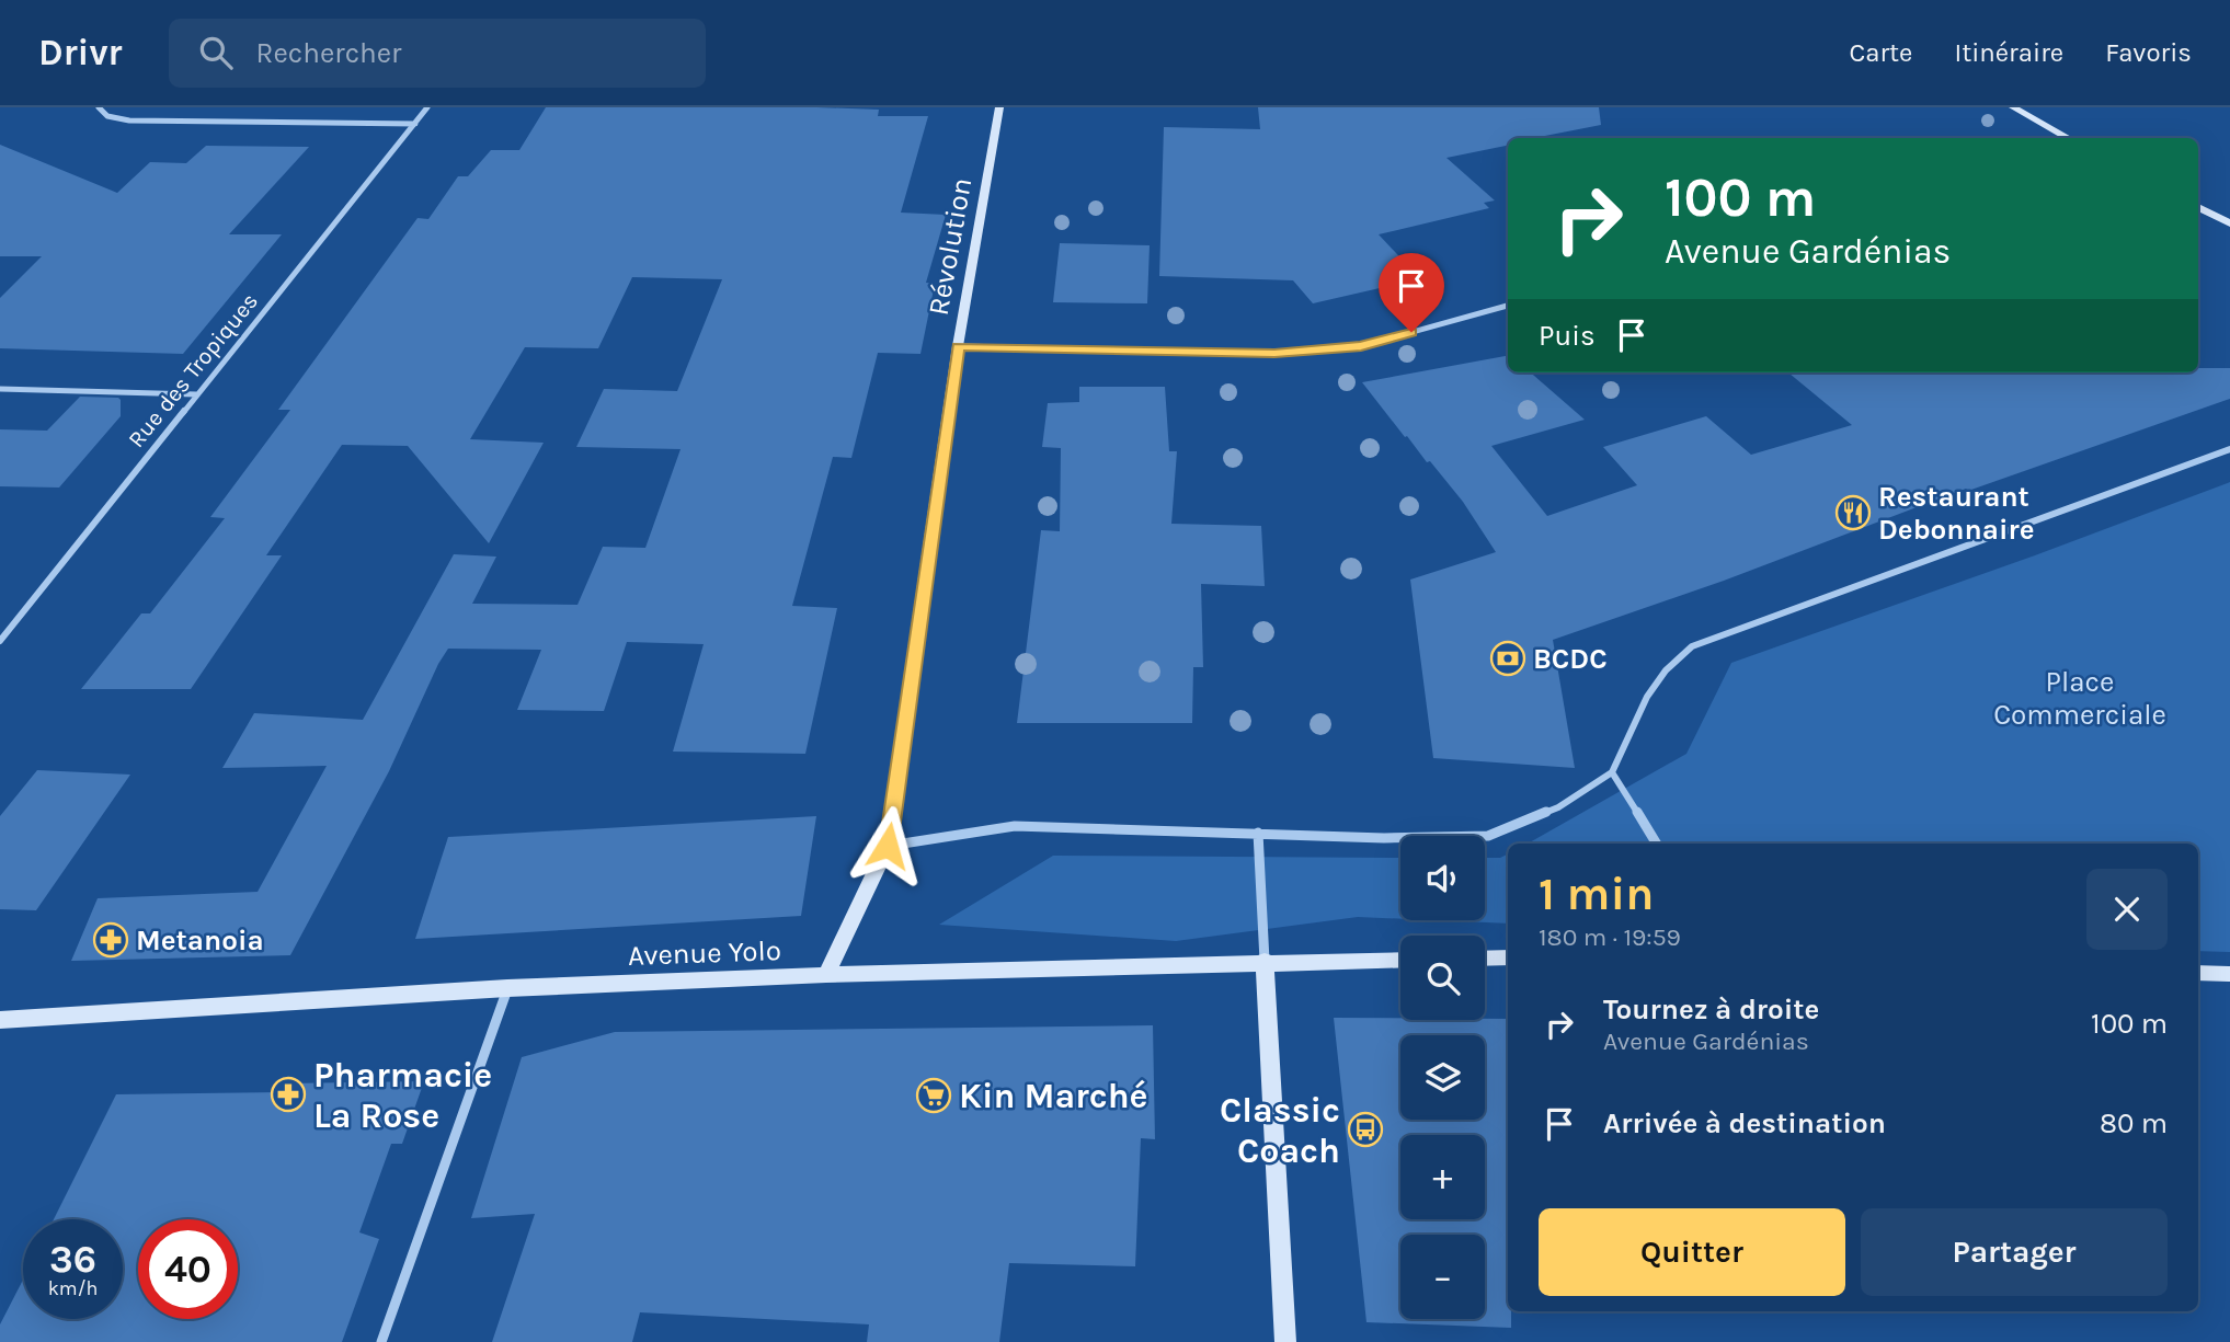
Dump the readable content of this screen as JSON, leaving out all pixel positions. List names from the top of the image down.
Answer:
{
  "streets": {
    "street": ["Révolution", "Rue des Tropiques", "Avenue Yolo"]
  },
  "crossings": [
    ["Révolution", "Avenue Yolo"]
  ],
  "parks": ["Place Commerciale"],
  "places": {
    "restaurant": ["Restaurant Debonnaire"],
    "bank": ["BCDC"],
    "pharmacy": ["Metanoia", "Pharmacie La Rose"],
    "supermarket": ["Kin Marché"],
    "bus stop": ["Classic Coach"]
  },
  "page": {
    "header": "Drivr",
    "search": "Rechercher",
    "nav": ["Carte", "Itinéraire", "Favoris"],
    "turn": ["100 m", "Avenue Gardénias"],
    "then": "Puis",
    "map_buttons": ["+", "−"],
    "heading": ["1 min", "180 m · 19:59"],
    "list": [
      {
        "name": "Tournez à droite",
        "note": "Avenue Gardénias",
        "value": "100 m"
      },
      {
        "name": "Arrivée à destination",
        "value": "80 m"
      }
    ],
    "buttons": ["Quitter", "Partager"],
    "speed": "36 km/h",
    "limit": "40"
  }
}
